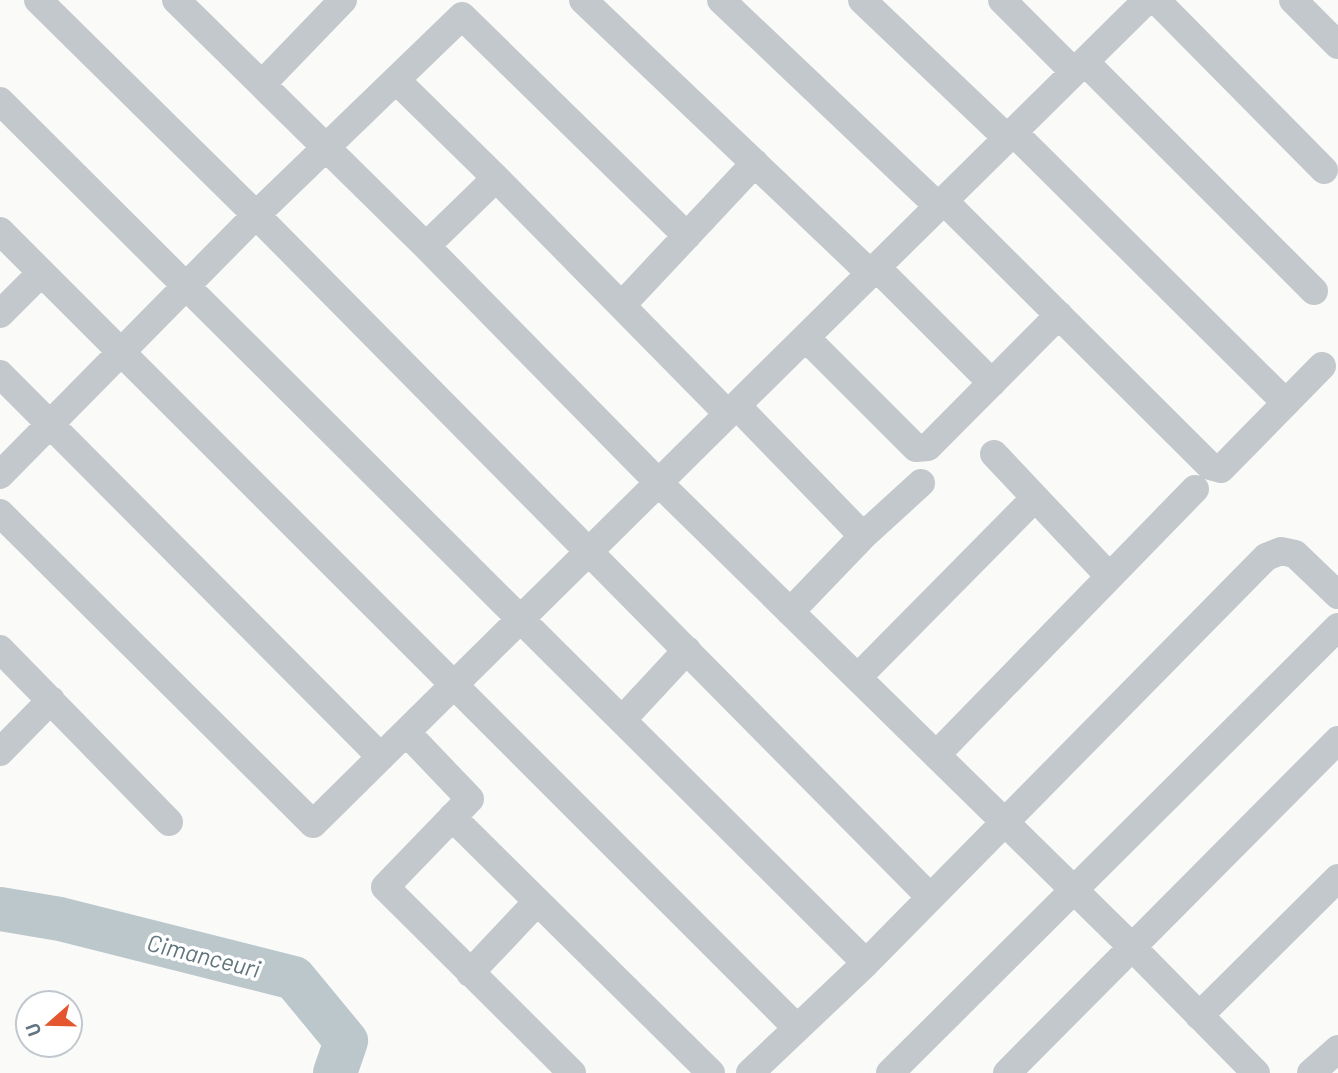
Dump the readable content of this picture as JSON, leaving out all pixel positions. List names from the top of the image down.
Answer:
{
  "water": ["Cimanceuri"],
  "north": "left"
}
